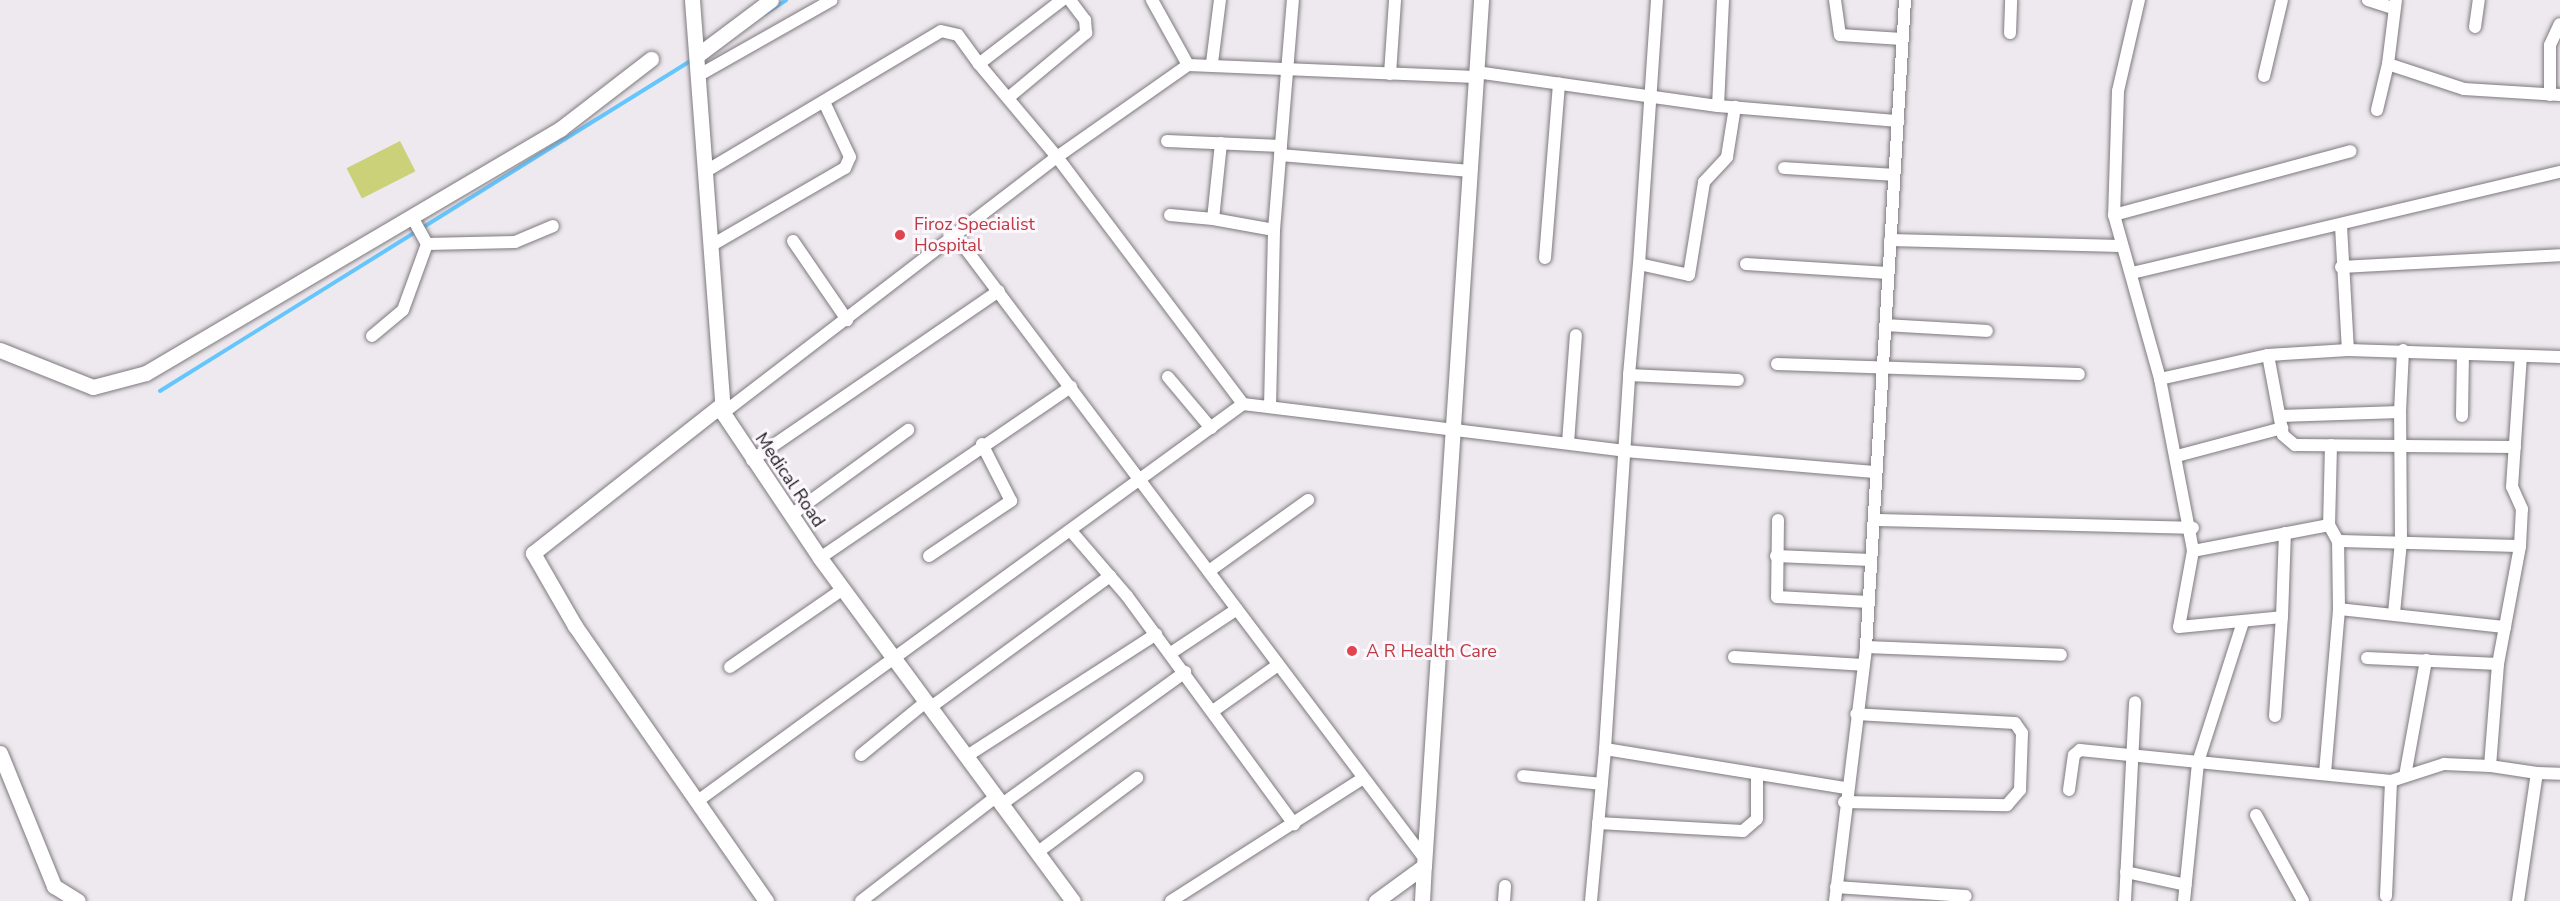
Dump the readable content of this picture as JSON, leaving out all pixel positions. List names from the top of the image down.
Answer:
{
  "streets": {
    "street": ["Medical Road"]
  },
  "places": ["Firoz Specialist Hospital", "A R Health Care"]
}
